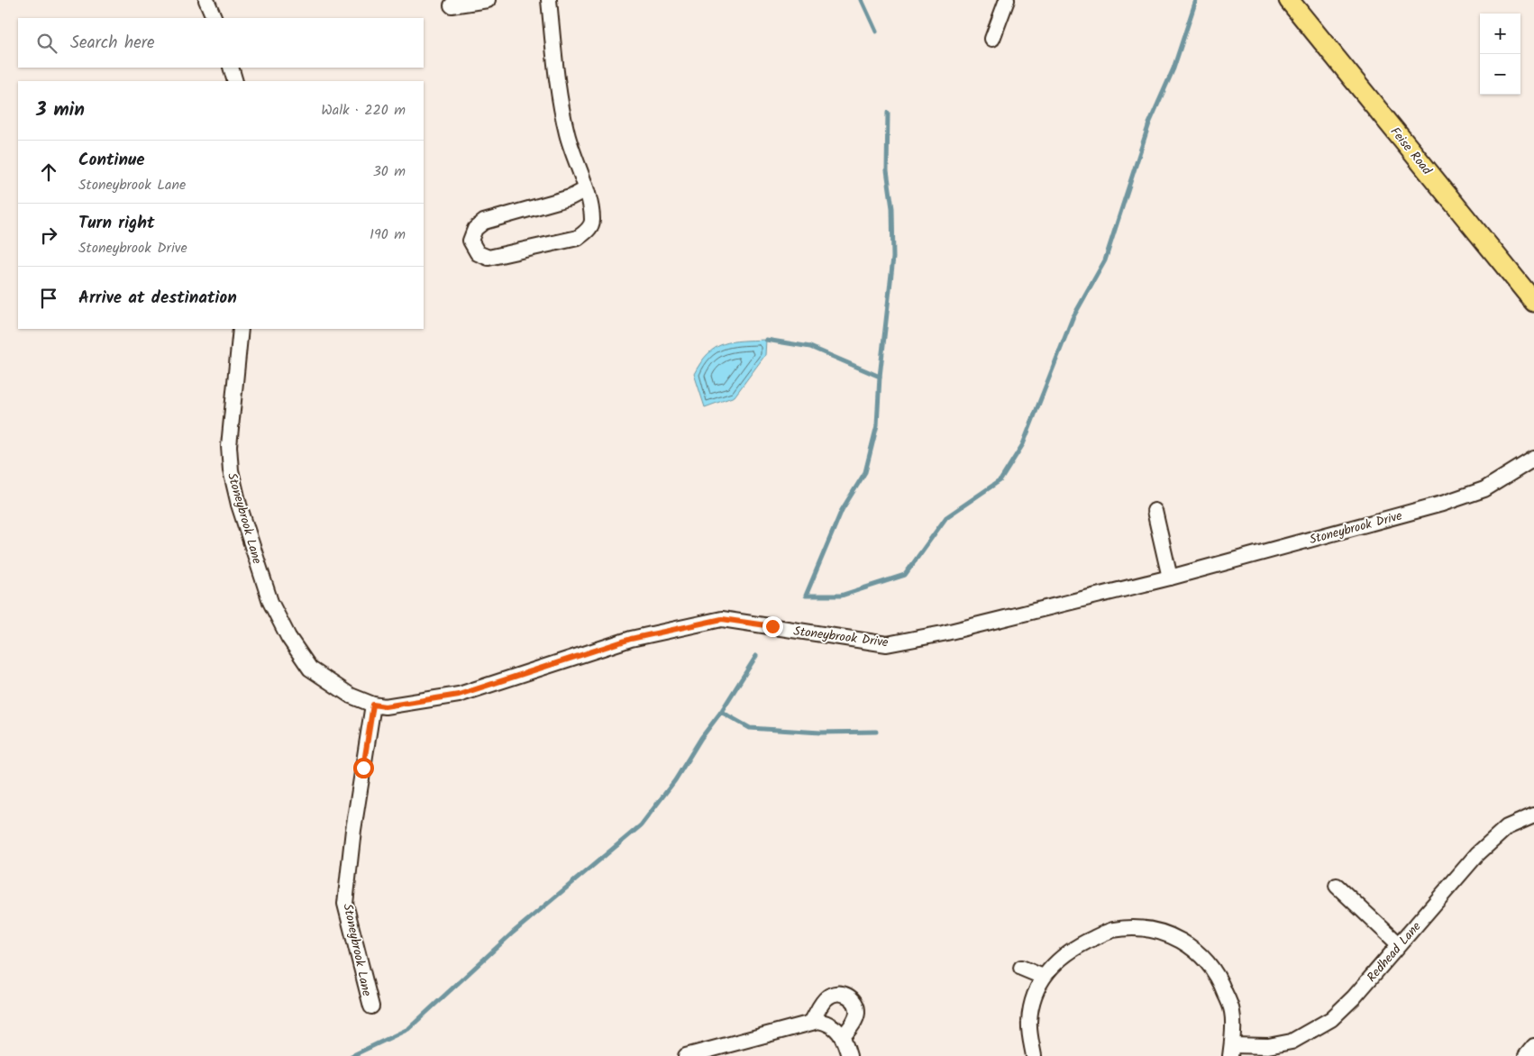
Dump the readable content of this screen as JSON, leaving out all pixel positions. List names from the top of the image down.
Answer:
{
  "streets": {
    "main road": ["Feise Road"],
    "street": ["Stoneybrook Lane", "Stoneybrook Drive", "Redhead Lane"]
  },
  "crossings": [
    ["Stoneybrook Lane", "Stoneybrook Drive"]
  ],
  "page": {
    "map_buttons": ["+", "−"],
    "search": "Search here",
    "heading": ["3 min", "Walk · 220 m"],
    "list": [
      ["Continue", "Stoneybrook Lane", "30 m"],
      ["Turn right", "Stoneybrook Drive", "190 m"],
      "Arrive at destination"
    ]
  }
}
